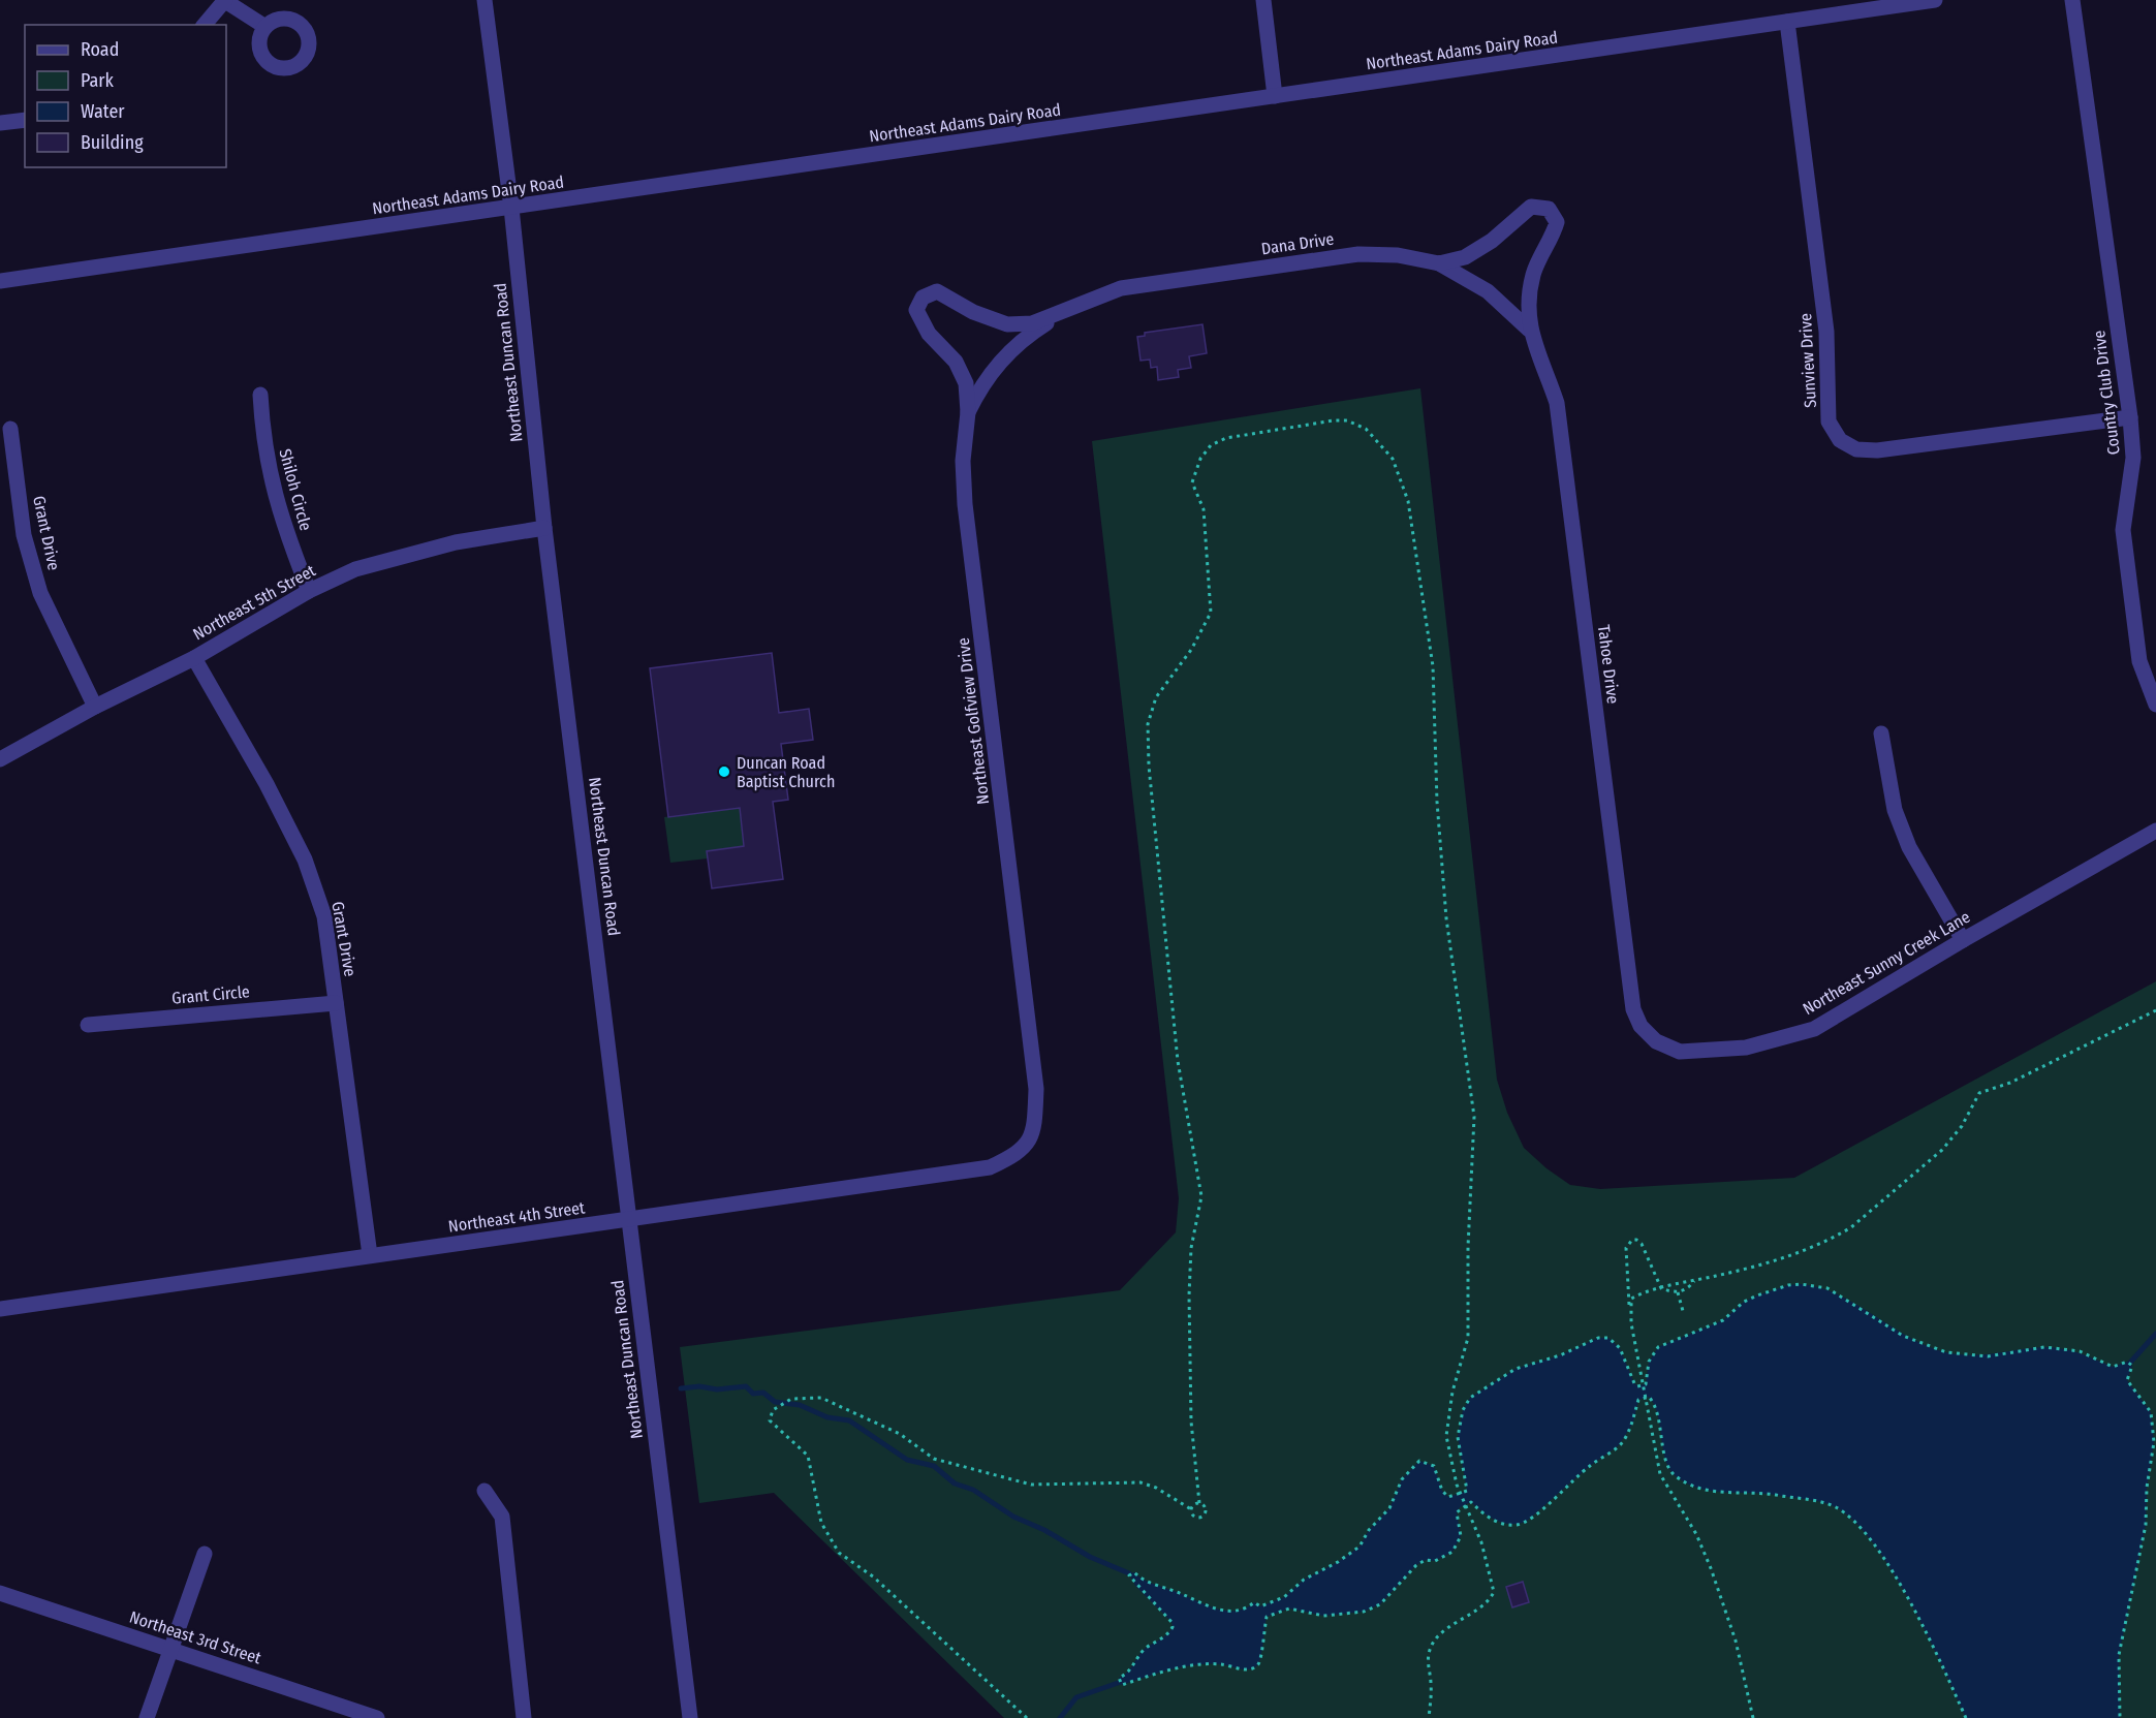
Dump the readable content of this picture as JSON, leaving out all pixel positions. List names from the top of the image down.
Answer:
{
  "streets": {
    "street": [
      "Northeast Adams Dairy Road",
      "Dana Drive",
      "Sunview Drive",
      "Northeast Duncan Road",
      "Country Club Drive",
      "Shiloh Circle",
      "Grant Drive",
      "Northeast 5th Street",
      "Tahoe Drive",
      "Northeast Golfview Drive",
      "Northeast Sunny Creek Lane",
      "Grant Circle",
      "Northeast 4th Street",
      "Northeast 3rd Street"
    ]
  },
  "crossings": [
    ["Northeast Adams Dairy Road", "Sunview Drive"],
    ["Northeast Adams Dairy Road", "Northeast Duncan Road"],
    ["Dana Drive", "Tahoe Drive"],
    ["Dana Drive", "Northeast Golfview Drive"],
    ["Sunview Drive", "Country Club Drive"],
    ["Northeast Duncan Road", "Northeast 5th Street"],
    ["Northeast Duncan Road", "Northeast 4th Street"],
    ["Shiloh Circle", "Northeast 5th Street"],
    ["Grant Drive", "Northeast 5th Street"],
    ["Grant Drive", "Grant Circle"],
    ["Grant Drive", "Northeast 4th Street"],
    ["Tahoe Drive", "Northeast Sunny Creek Lane"],
    ["Northeast Golfview Drive", "Northeast 4th Street"]
  ],
  "places": ["Duncan Road Baptist Church"],
  "legend": [
    "Road",
    "Park",
    "Water",
    "Building"
  ]
}
